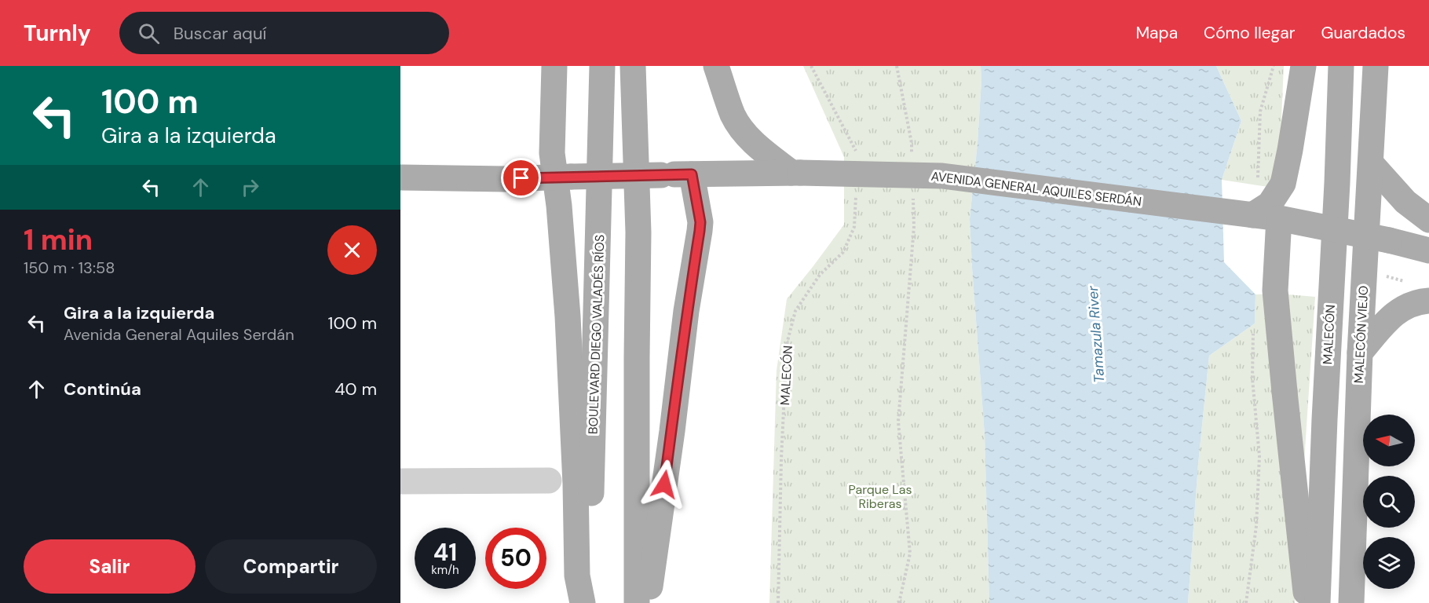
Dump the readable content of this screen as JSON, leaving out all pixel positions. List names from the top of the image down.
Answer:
{
  "streets": {
    "main road": [
      "AVENIDA GENERAL AQUILES SERDÁN",
      "BOULEVARD DIEGO VALADÉS RÍOS",
      "MALECÓN",
      "MALECÓN VIEJO"
    ]
  },
  "water": ["Tamazula River"],
  "parks": ["Parque Las Riberas"],
  "north": "left",
  "page": {
    "header": "Turnly",
    "search": "Buscar aquí",
    "nav": ["Mapa", "Cómo llegar", "Guardados"],
    "turn": ["100 m", "Gira a la izquierda"],
    "heading": ["1 min", "150 m · 13:58"],
    "list": [
      {
        "name": "Gira a la izquierda",
        "note": "Avenida General Aquiles Serdán",
        "value": "100 m"
      },
      {
        "name": "Continúa",
        "value": "40 m"
      }
    ],
    "speed": "41 km/h",
    "limit": "50",
    "buttons": ["Salir", "Compartir"]
  }
}
